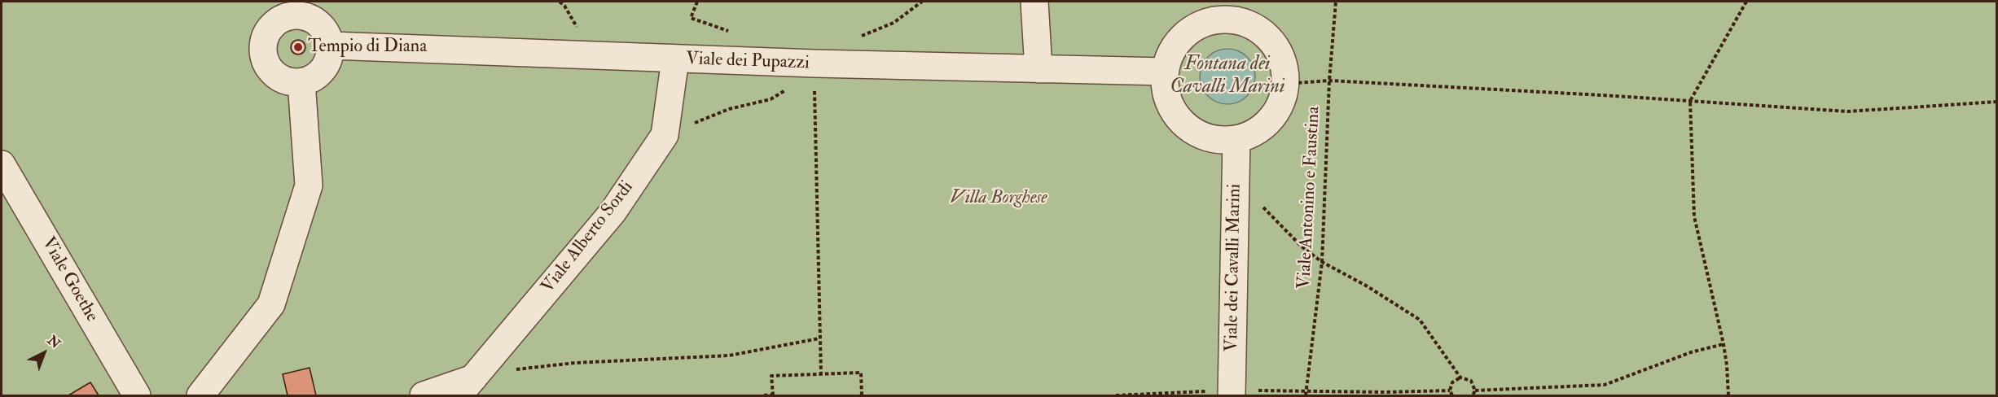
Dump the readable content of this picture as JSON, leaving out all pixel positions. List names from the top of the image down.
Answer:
{
  "streets": {
    "street": [
      "Viale dei Pupazzi",
      "Viale Alberto Sordi",
      "Viale dei Cavalli Marini",
      "Viale Goethe"
    ],
    "path": ["Viale Antonino e Faustina"]
  },
  "crossings": [
    ["Viale dei Pupazzi", "Viale Alberto Sordi"],
    ["Viale dei Pupazzi", "Viale dei Cavalli Marini"]
  ],
  "water": ["Fontana dei Cavalli Marini"],
  "parks": ["Villa Borghese"],
  "places": ["Tempio di Diana"],
  "north": "top right"
}
